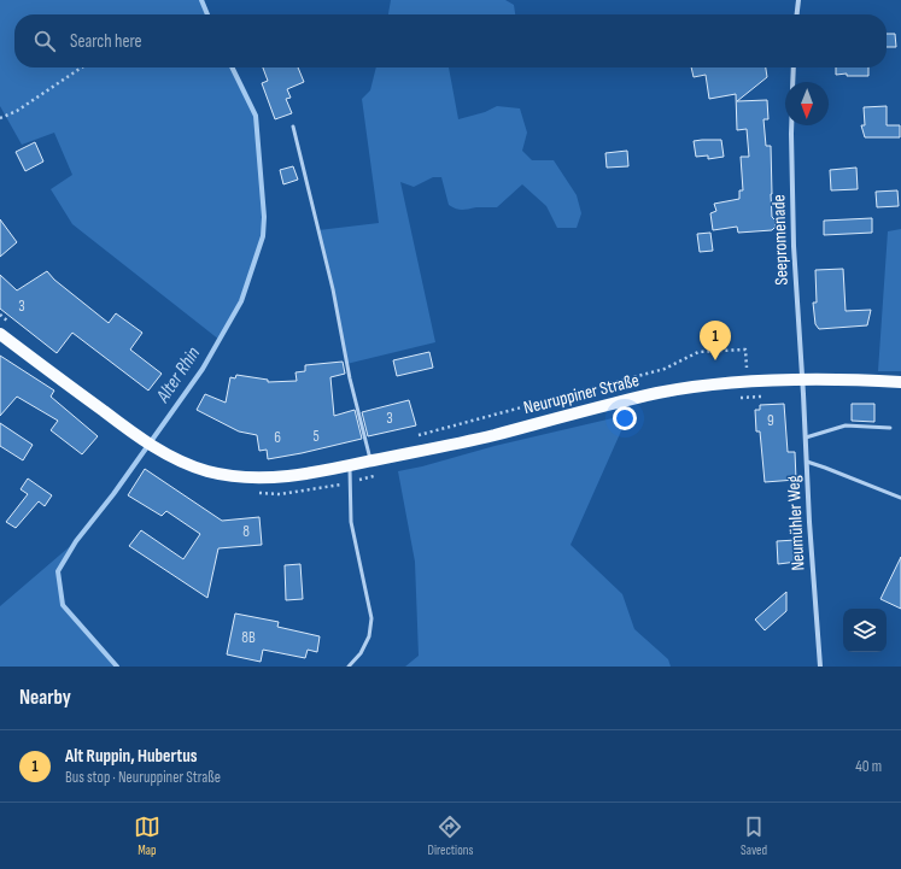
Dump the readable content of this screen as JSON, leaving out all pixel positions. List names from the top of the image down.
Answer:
{
  "streets": {
    "main road": ["Neuruppiner Straße"],
    "street": ["Seepromenade", "Neumühler Weg"]
  },
  "crossings": [
    ["Seepromenade", "Neuruppiner Straße"],
    ["Seepromenade", "Neumühler Weg"],
    ["Neuruppiner Straße", "Neumühler Weg"]
  ],
  "water": ["Alter Rhin"],
  "house_numbers": [
    "3",
    "3",
    "9",
    "5",
    "6",
    "8",
    "8B"
  ],
  "north": "bottom",
  "page": {
    "search": "Search here",
    "pins": "1",
    "heading": "Nearby",
    "list": [
      {
        "mark": "1",
        "name": "Alt Ruppin, Hubertus",
        "note": "Bus stop · Neuruppiner Straße",
        "value": "40 m"
      }
    ],
    "nav": ["Map", "Directions", "Saved"]
  }
}
